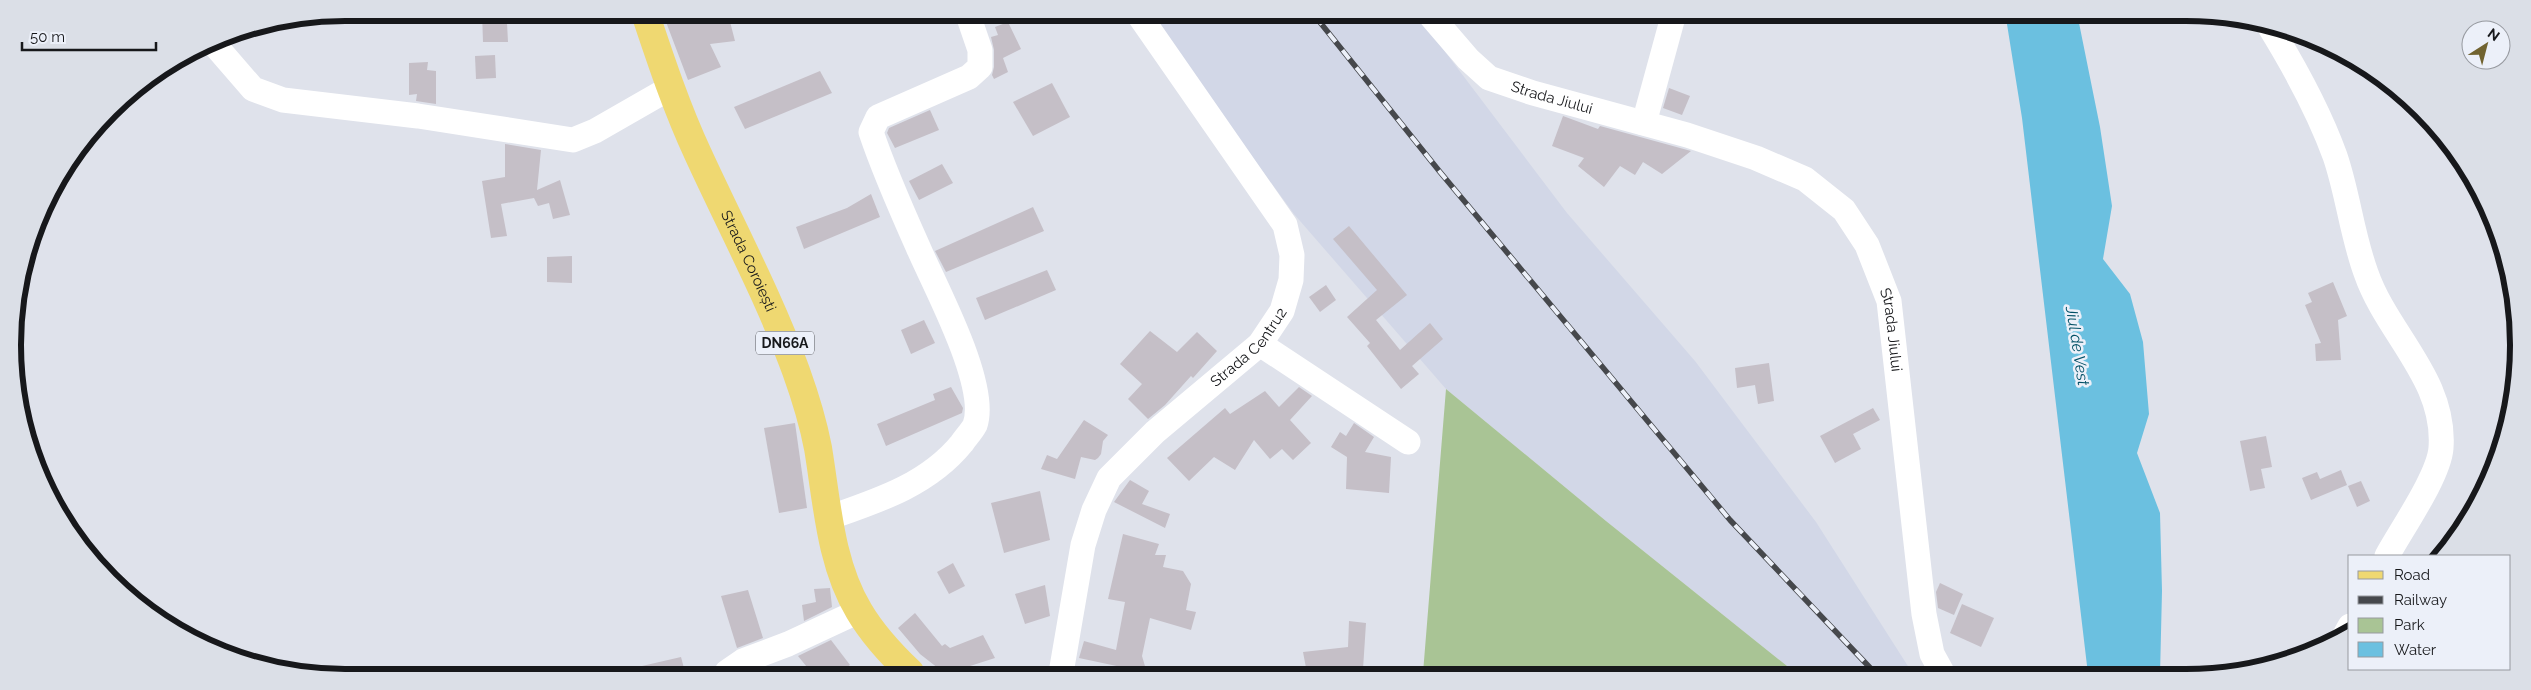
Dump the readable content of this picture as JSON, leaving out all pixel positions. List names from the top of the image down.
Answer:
{
  "streets": {
    "main road": ["Strada Coroiești", "DN66A"],
    "street": ["Strada Jiului", "Strada Centru2"]
  },
  "water": ["Jiul de Vest"],
  "legend": [
    "Road",
    "Railway",
    "Park",
    "Water"
  ],
  "scale_bar": "50 m",
  "north": "top right"
}
